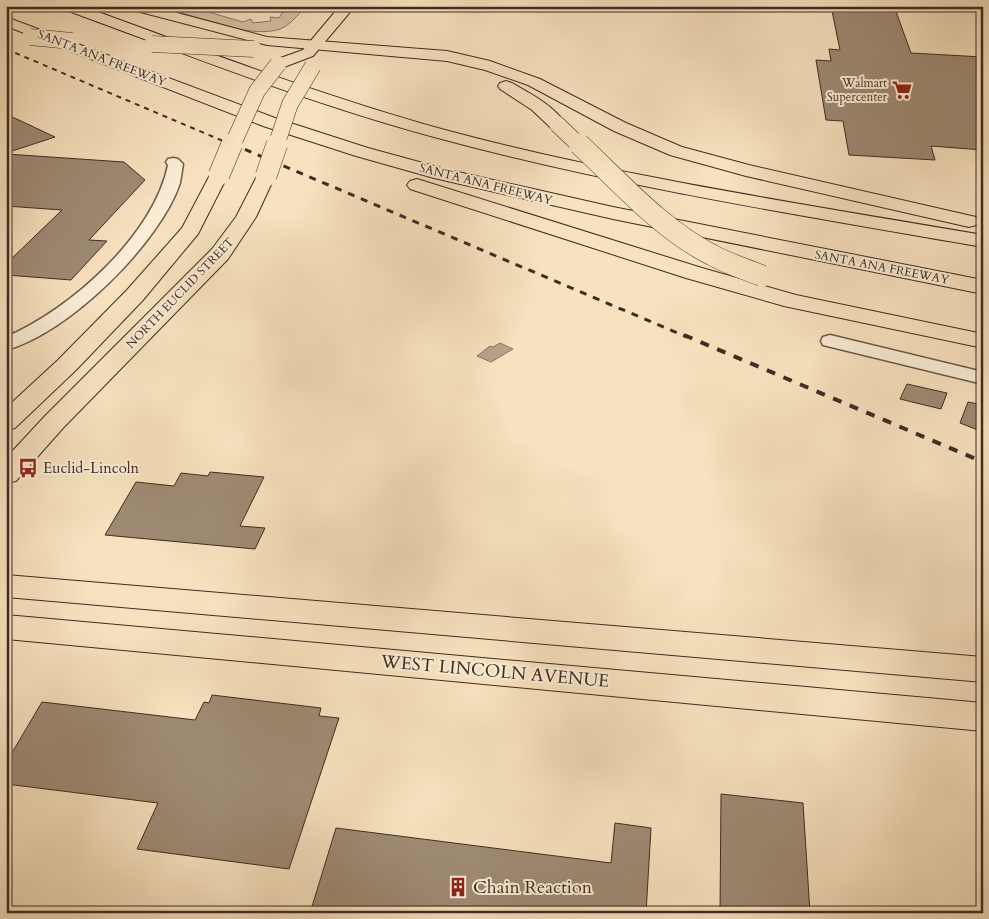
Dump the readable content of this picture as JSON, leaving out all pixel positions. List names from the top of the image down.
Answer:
{
  "streets": {
    "main road": ["SANTA ANA FREEWAY", "NORTH EUCLID STREET", "WEST LINCOLN AVENUE"]
  },
  "places": {
    "supermarket": ["Walmart Supercenter"],
    "bus stop": ["Euclid-Lincoln"],
    "building": ["Chain Reaction"]
  }
}
